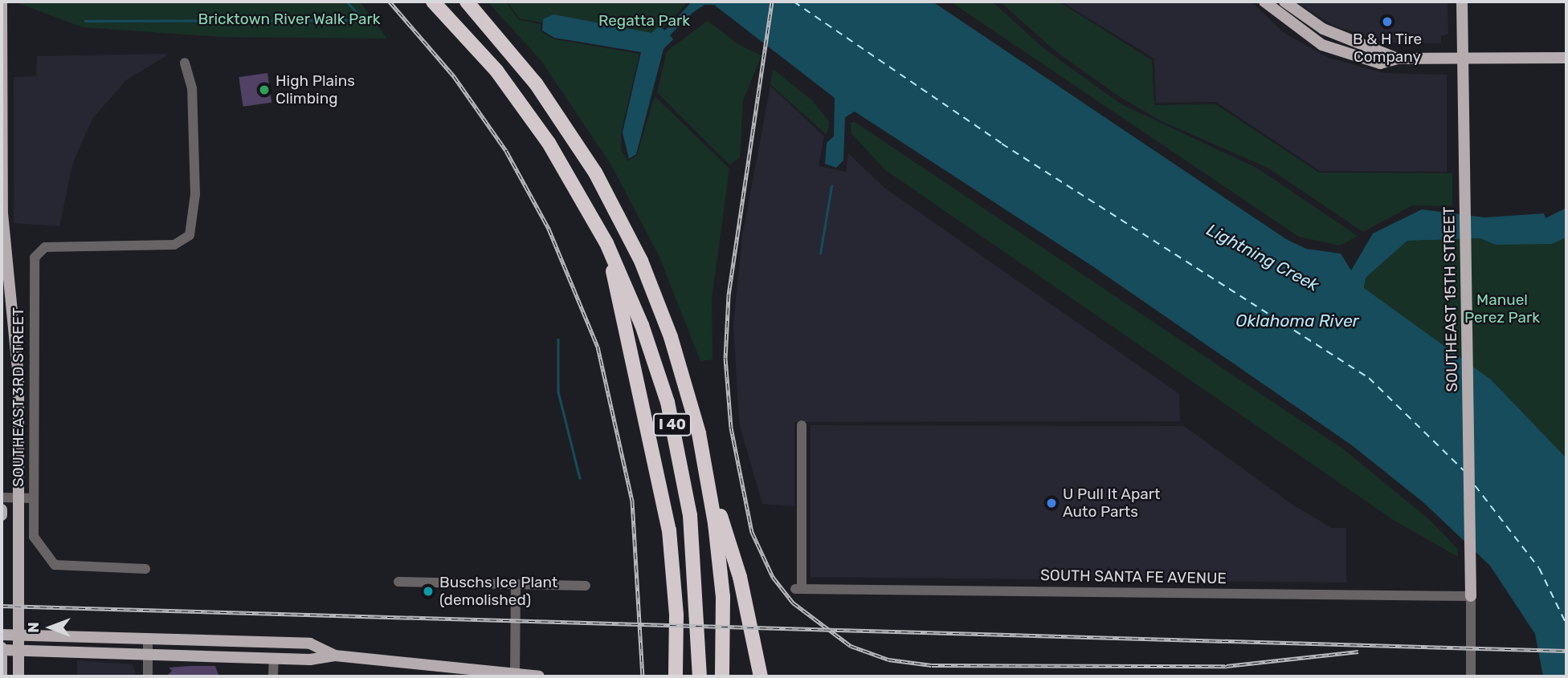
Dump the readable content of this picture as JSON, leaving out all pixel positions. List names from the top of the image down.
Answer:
{
  "streets": {
    "highway": ["I 40"],
    "main road": ["SOUTHEAST 15TH STREET"],
    "street": ["SOUTHEAST 3RD STREET", "SOUTH SANTA FE AVENUE"]
  },
  "crossings": [
    ["SOUTHEAST 15TH STREET", "SOUTH SANTA FE AVENUE"]
  ],
  "water": ["Lightning Creek", "Oklahoma River"],
  "parks": ["Bricktown River Walk Park", "Regatta Park", "Manuel Perez Park"],
  "places": [
    "B & H Tire Company",
    "High Plains Climbing",
    "U Pull It Apart Auto Parts",
    "Buschs Ice Plant (demolished)"
  ],
  "north": "left"
}
